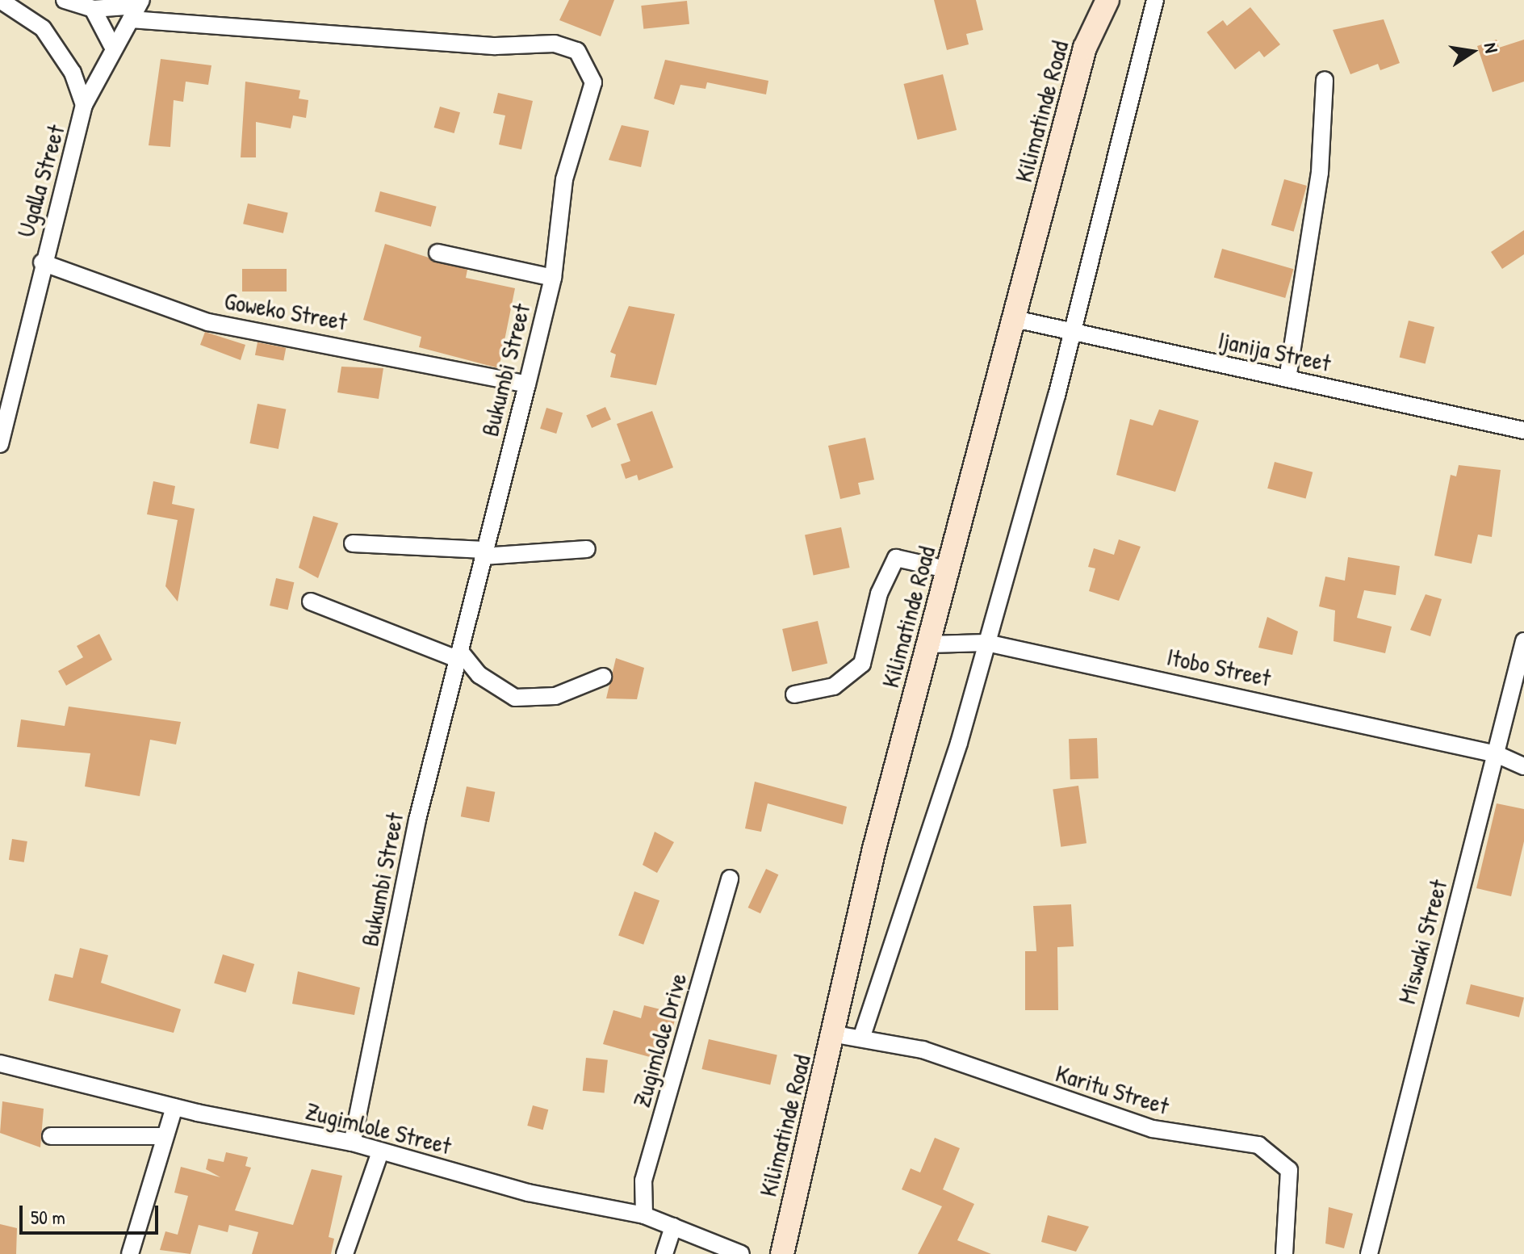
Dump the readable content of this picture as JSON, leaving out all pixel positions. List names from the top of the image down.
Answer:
{
  "streets": {
    "main road": ["Kilimatinde Road"],
    "street": [
      "Ugalla Street",
      "Goweko Street",
      "Ijanija Street",
      "Bukumbi Street",
      "Itobo Street",
      "Miswaki Street",
      "Zugimlole Drive",
      "Karitu Street",
      "Zugimlole Street"
    ]
  },
  "crossings": [
    ["Kilimatinde Road", "Ijanija Street"],
    ["Kilimatinde Road", "Itobo Street"],
    ["Kilimatinde Road", "Karitu Street"],
    ["Ugalla Street", "Goweko Street"],
    ["Goweko Street", "Bukumbi Street"],
    ["Bukumbi Street", "Zugimlole Street"],
    ["Itobo Street", "Miswaki Street"],
    ["Zugimlole Drive", "Zugimlole Street"]
  ],
  "scale_bar": "50 m",
  "north": "right"
}
